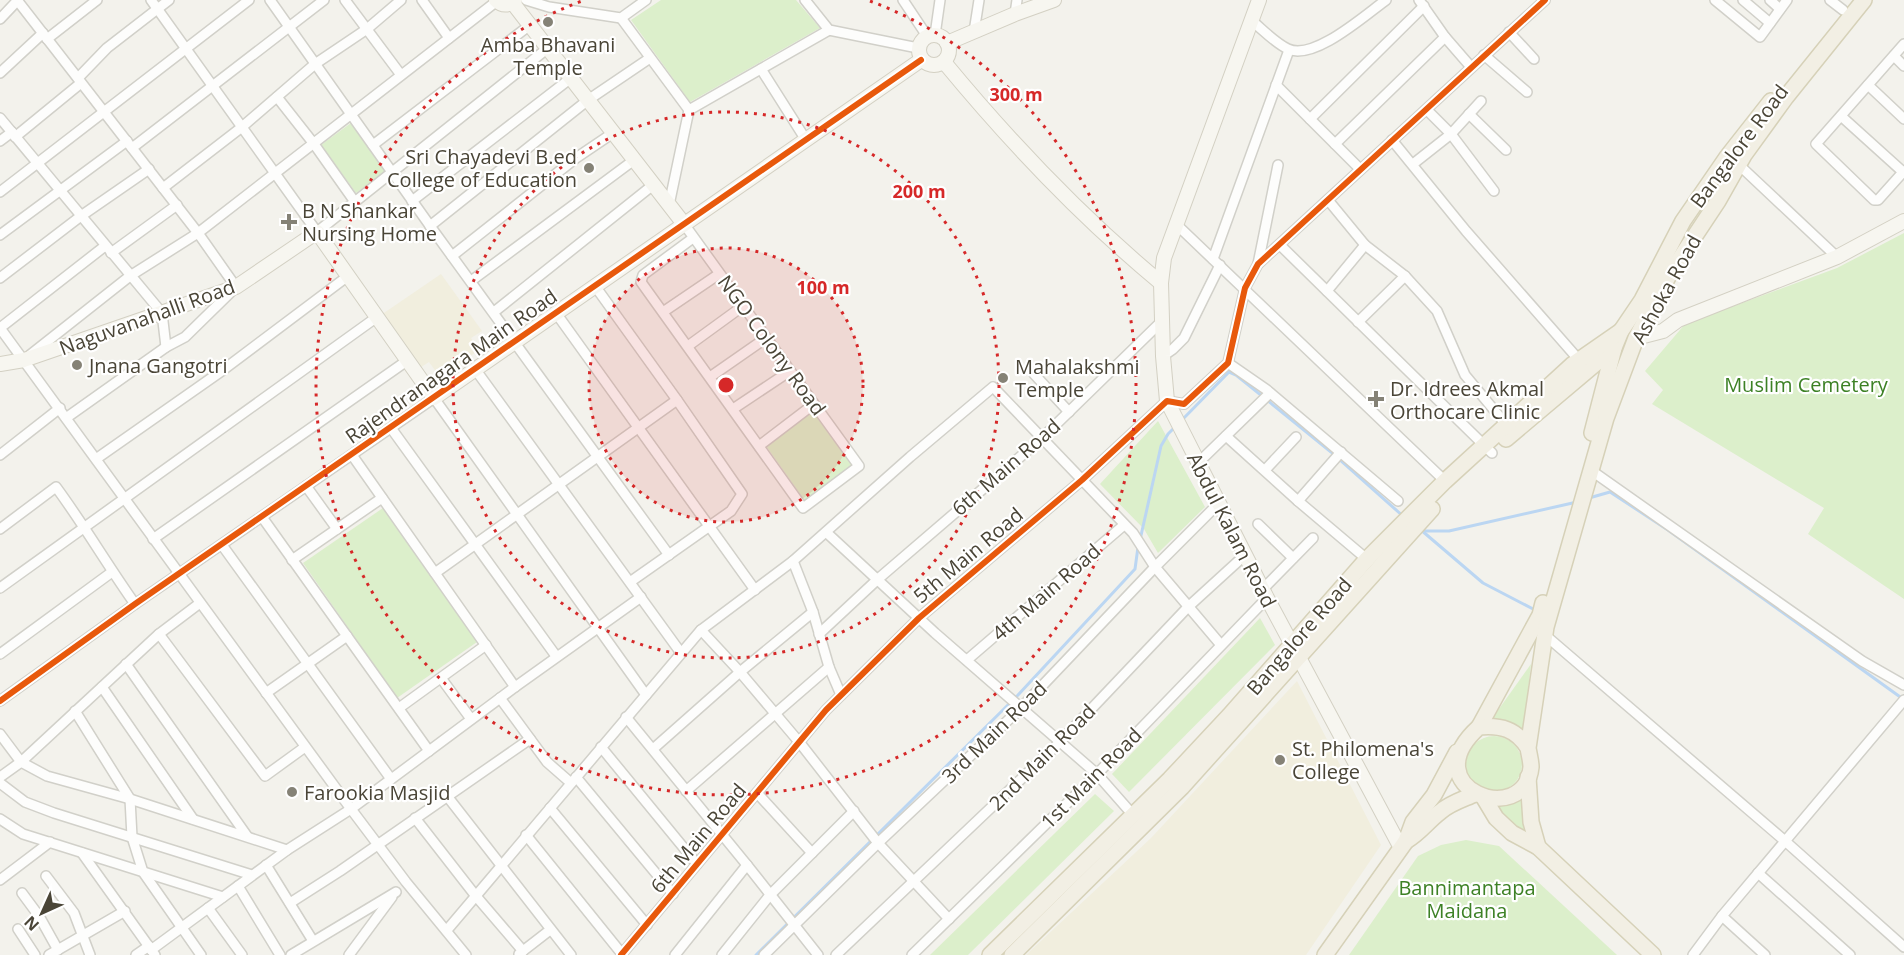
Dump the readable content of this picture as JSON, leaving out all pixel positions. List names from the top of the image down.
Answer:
{
  "streets": {
    "main road": ["Bangalore Road", "Ashoka Road"],
    "street": [
      "Naguvanahalli Road",
      "NGO Colony Road",
      "Rajendranagara Main Road",
      "6th Main Road",
      "Abdul Kalam Road",
      "5th Main Road",
      "4th Main Road",
      "3rd Main Road",
      "2nd Main Road",
      "1st Main Road"
    ]
  },
  "crossings": [
    ["Bangalore Road", "Ashoka Road"],
    ["Bangalore Road", "Abdul Kalam Road"],
    ["NGO Colony Road", "Rajendranagara Main Road"],
    ["6th Main Road", "Abdul Kalam Road"],
    ["6th Main Road", "5th Main Road"],
    ["Abdul Kalam Road", "5th Main Road"],
    ["Abdul Kalam Road", "3rd Main Road"],
    ["Abdul Kalam Road", "2nd Main Road"],
    ["Abdul Kalam Road", "1st Main Road"]
  ],
  "parks": ["Muslim Cemetery", "Bannimantapa Maidana"],
  "places": {
    "other": [
      "Amba Bhavani Temple",
      "Sri Chayadevi B.ed College of Education",
      "Jnana Gangotri",
      "Mahalakshmi Temple",
      "St. Philomena's College",
      "Farookia Masjid"
    ],
    "health": ["B N Shankar Nursing Home", "Dr. Idrees Akmal Orthocare Clinic"]
  },
  "north": "bottom left",
  "rings": ["300 m", "200 m", "100 m"]
}
